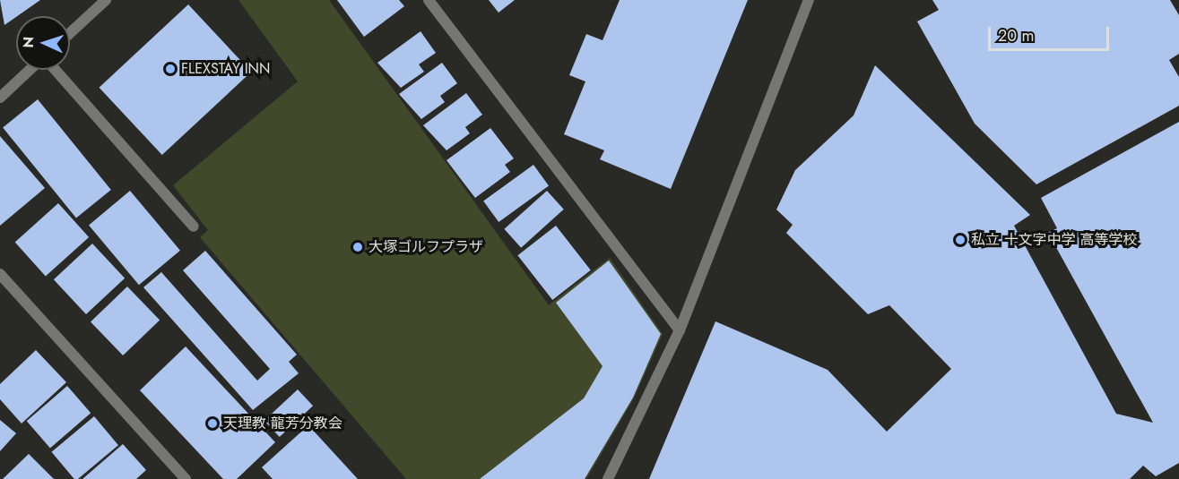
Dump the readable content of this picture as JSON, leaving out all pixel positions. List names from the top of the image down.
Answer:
{
  "places": [
    "FLEXSTAY INN",
    "私立 十文字中学 高等学校",
    "大塚ゴルフプラザ",
    "天理教 龍芳分教会"
  ],
  "scale_bar": "20 m",
  "north": "left"
}
